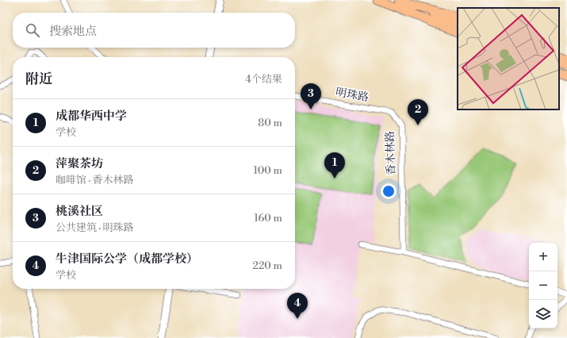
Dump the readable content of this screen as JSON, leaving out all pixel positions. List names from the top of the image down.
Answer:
{
  "streets": {
    "street": ["明珠路", "香木林路"]
  },
  "crossings": [
    ["明珠路", "香木林路"]
  ],
  "page": {
    "search": "搜索地点",
    "heading": ["附近", "4个结果"],
    "pins": [
      "3",
      "2",
      "1",
      "4"
    ],
    "list": [
      {
        "mark": "1",
        "name": "成都华西中学",
        "note": "学校",
        "value": "80 m"
      },
      {
        "mark": "2",
        "name": "萍聚茶坊",
        "note": "咖啡馆 · 香木林路",
        "value": "100 m"
      },
      {
        "mark": "3",
        "name": "桃溪社区",
        "note": "公共建筑 · 明珠路",
        "value": "160 m"
      },
      {
        "mark": "4",
        "name": "牛津国际公学（成都学校）",
        "note": "学校",
        "value": "220 m"
      }
    ],
    "map_buttons": ["+", "−"]
  }
}
